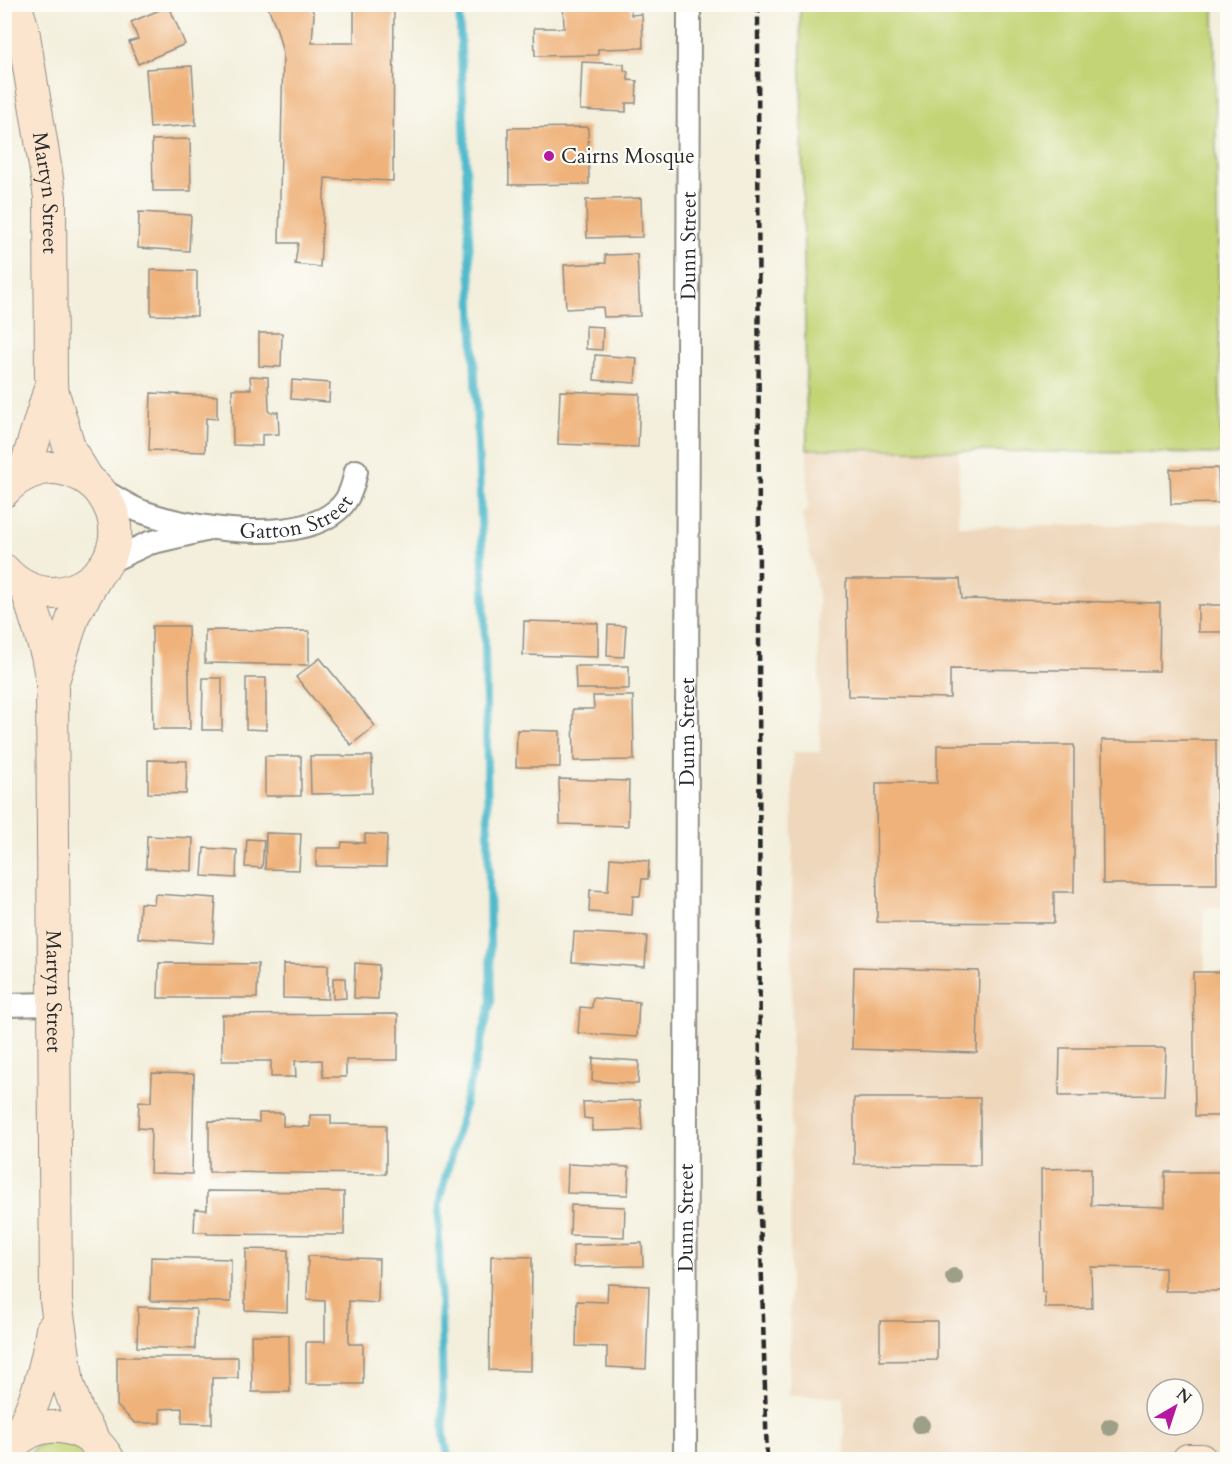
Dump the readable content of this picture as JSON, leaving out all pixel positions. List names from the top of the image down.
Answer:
{
  "streets": {
    "street": ["Martyn Street", "Dunn Street", "Gatton Street"]
  },
  "places": ["Cairns Mosque"],
  "north": "top right"
}
